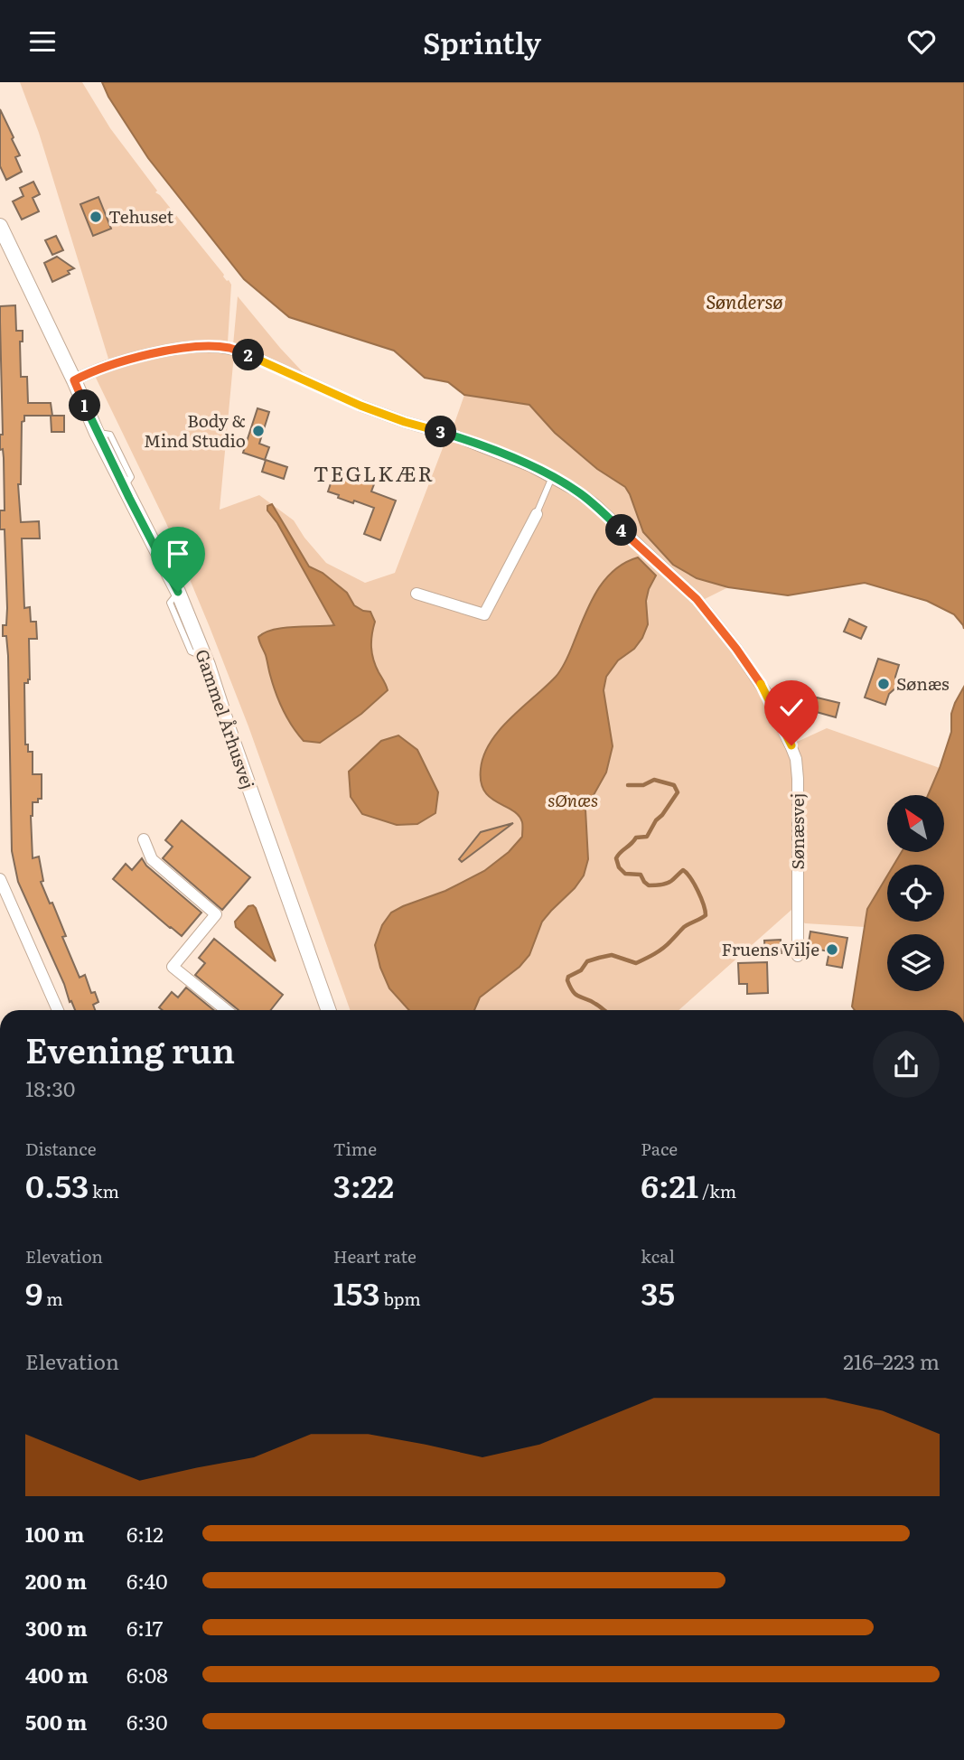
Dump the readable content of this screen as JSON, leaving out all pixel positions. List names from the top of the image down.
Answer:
{
  "streets": {
    "street": ["Gammel Århusvej", "Sønæsvej"]
  },
  "crossings": [
    ["Gammel Århusvej", "Sønæsvej"]
  ],
  "districts": ["TEGLKÆR"],
  "water": ["Søndersø"],
  "parks": ["sØnæs"],
  "places": [
    "Tehuset",
    "Body & Mind Studio",
    "Sønæs",
    "Fruens Vilje"
  ],
  "north": "top left",
  "page": {
    "header": "Sprintly",
    "pins": [
      "2",
      "1",
      "3",
      "4"
    ],
    "heading": ["Evening run", "18:30"],
    "stats": [
      ["Distance", "0.53 km"],
      ["Time", "3:22"],
      ["Pace", "6:21 /km"],
      ["Elevation", "9 m"],
      ["Heart rate", "153 bpm"],
      ["kcal", "35"]
    ],
    "chart": ["Elevation", "216–223 m"],
    "list": [
      {
        "name": "100 m",
        "note": "6:12"
      },
      {
        "name": "200 m",
        "note": "6:40"
      },
      {
        "name": "300 m",
        "note": "6:17"
      },
      {
        "name": "400 m",
        "note": "6:08"
      },
      {
        "name": "500 m",
        "note": "6:30"
      }
    ]
  }
}
